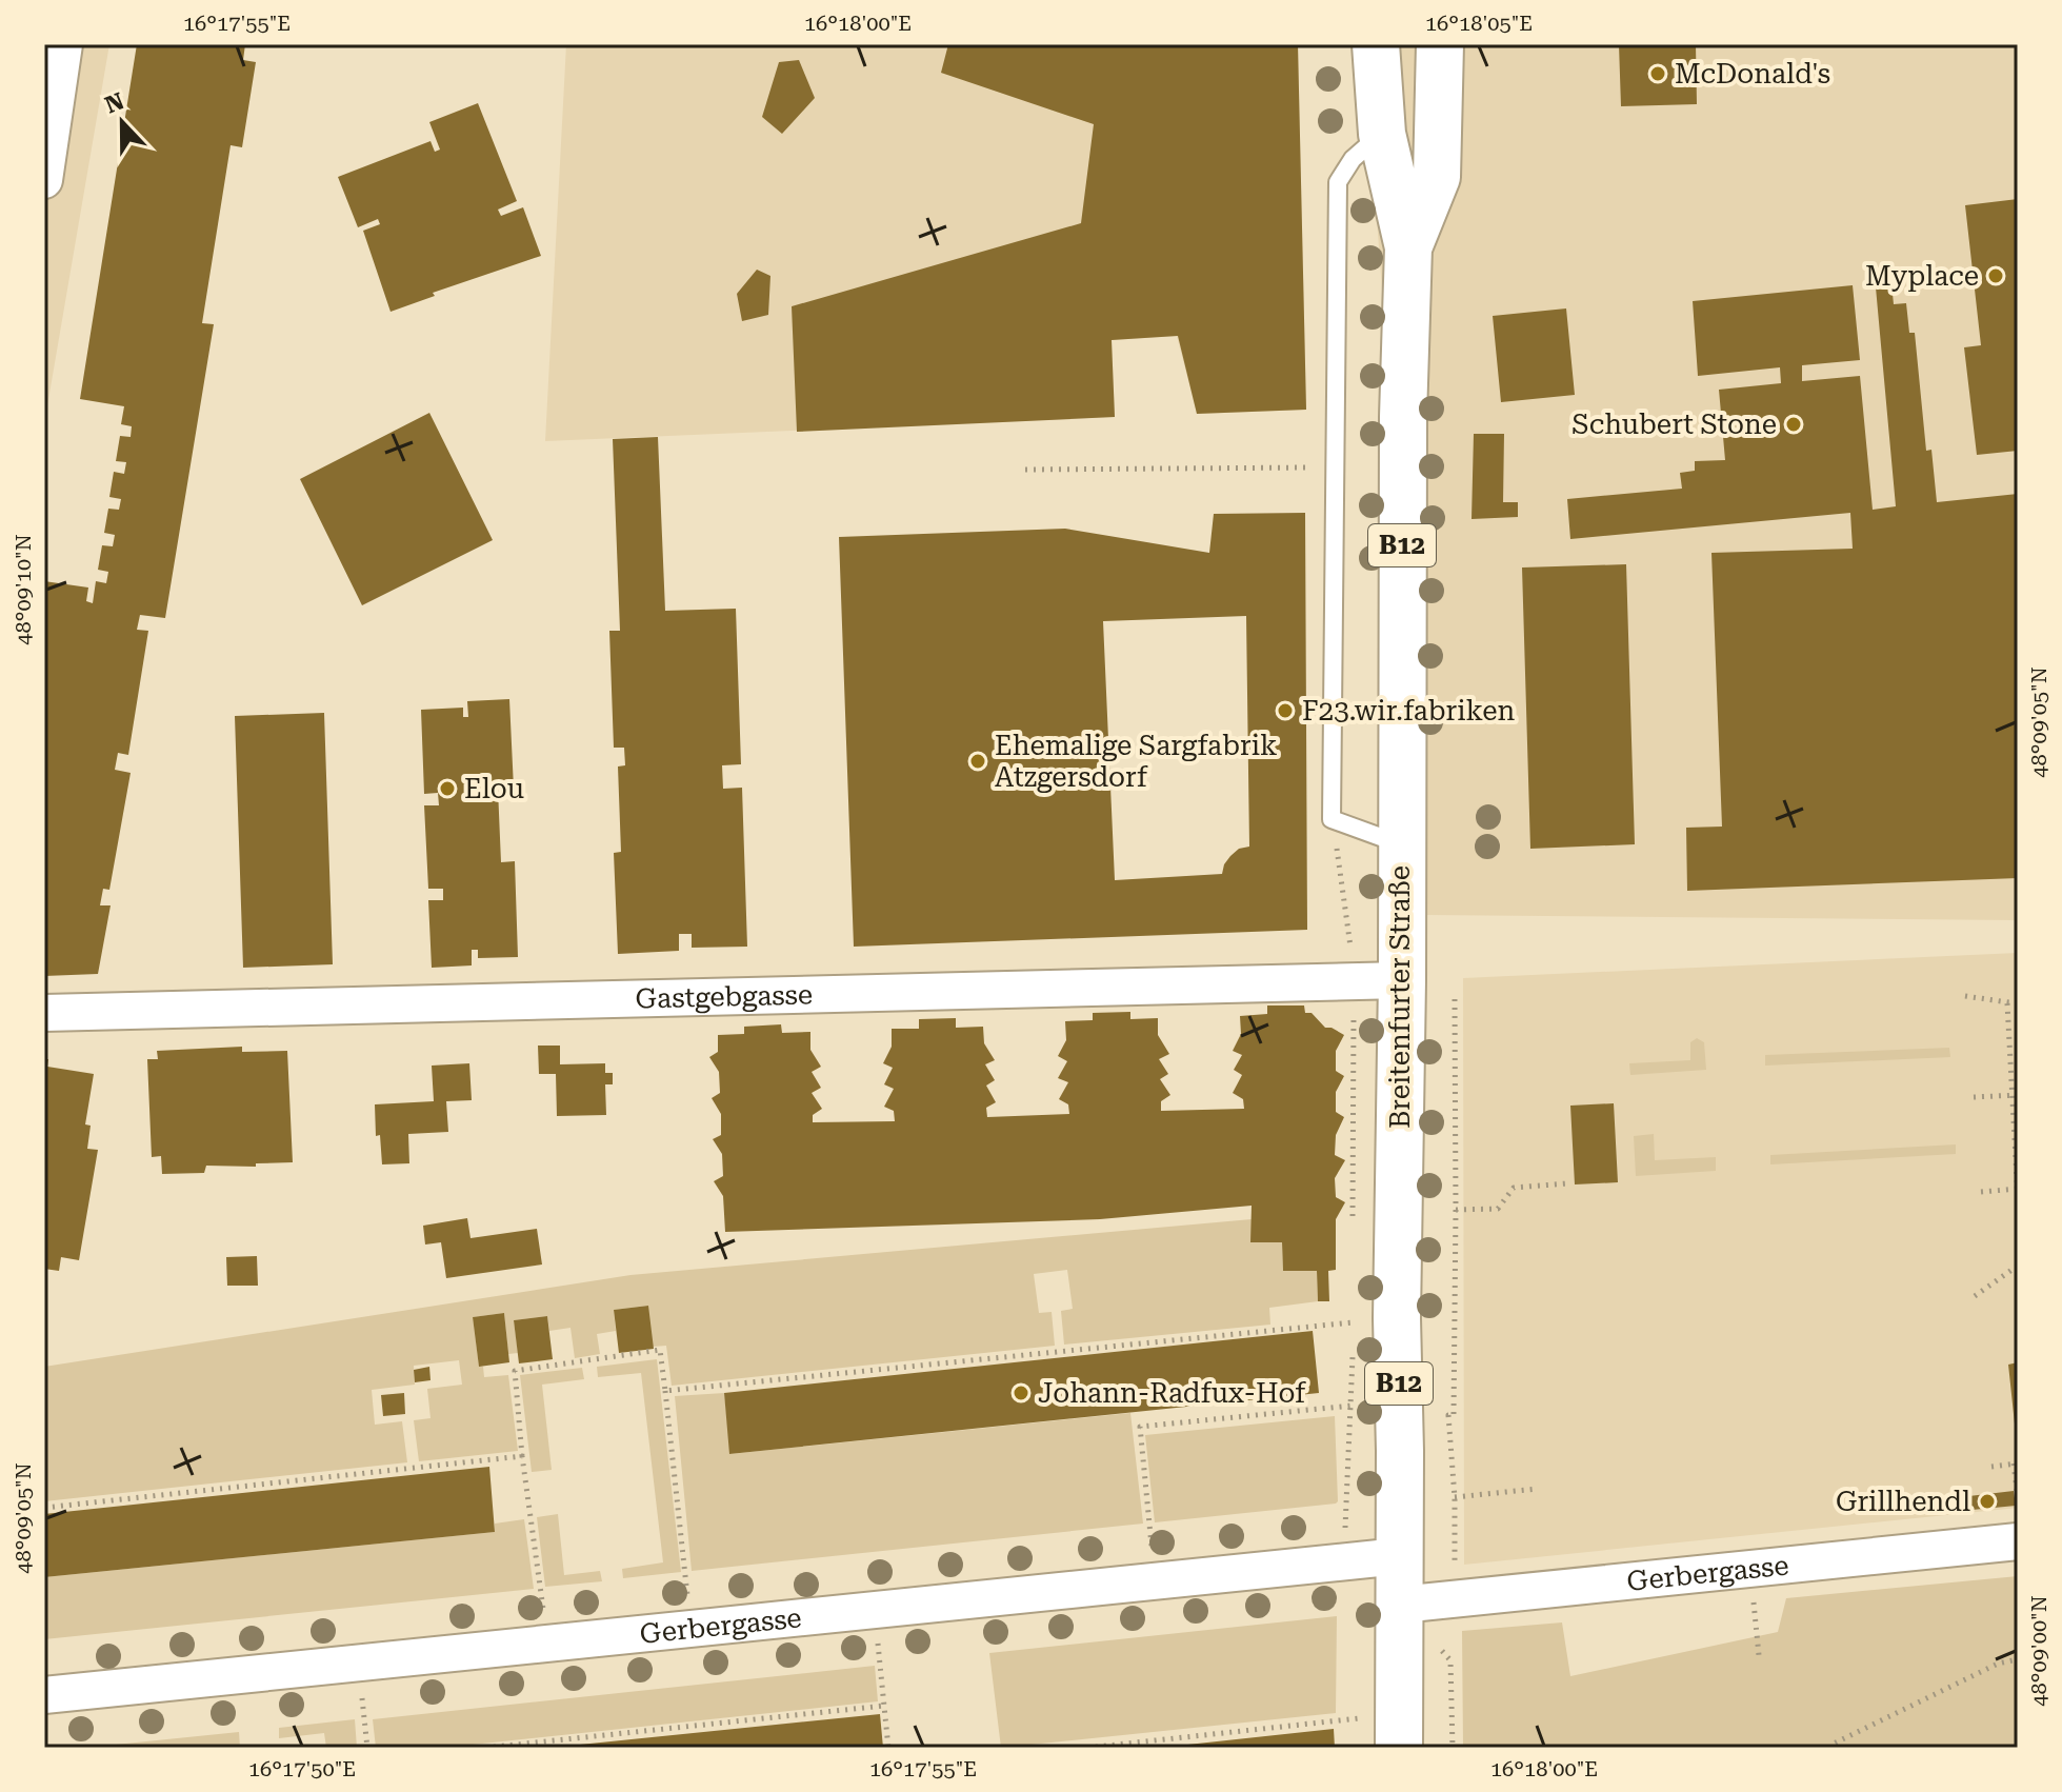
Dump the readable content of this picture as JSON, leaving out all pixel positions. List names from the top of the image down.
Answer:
{
  "streets": {
    "main road": ["B12", "Breitenfurter Straße"],
    "street": ["Gastgebgasse", "Gerbergasse"]
  },
  "crossings": [
    ["Gastgebgasse", "Breitenfurter Straße"],
    ["Breitenfurter Straße", "Gerbergasse"]
  ],
  "places": [
    "McDonald's",
    "Myplace",
    "Schubert Stone",
    "F23.wir.fabriken",
    "Ehemalige Sargfabrik Atzgersdorf",
    "Elou",
    "Johann-Radfux-Hof",
    "Grillhendl"
  ],
  "north": "top",
  "coordinates": [
    "16°17'55\"E",
    "16°18'00\"E",
    "16°18'05\"E",
    "48°09'10\"N",
    "48°09'05\"N",
    "48°09'00\"N",
    "16°17'50\"E"
  ]
}
